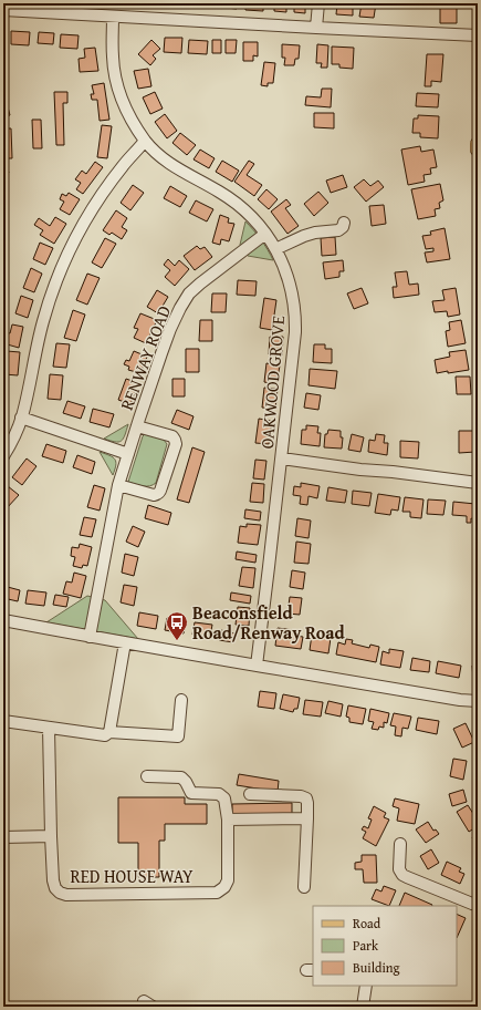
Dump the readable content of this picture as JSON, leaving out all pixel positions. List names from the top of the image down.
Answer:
{
  "streets": {
    "street": ["RENWAY ROAD", "OAKWOOD GROVE", "RED HOUSE WAY"]
  },
  "crossings": [
    ["RENWAY ROAD", "OAKWOOD GROVE"]
  ],
  "places": {
    "bus stop": ["Beaconsfield Road/Renway Road"]
  },
  "legend": ["Road", "Park", "Building"]
}
